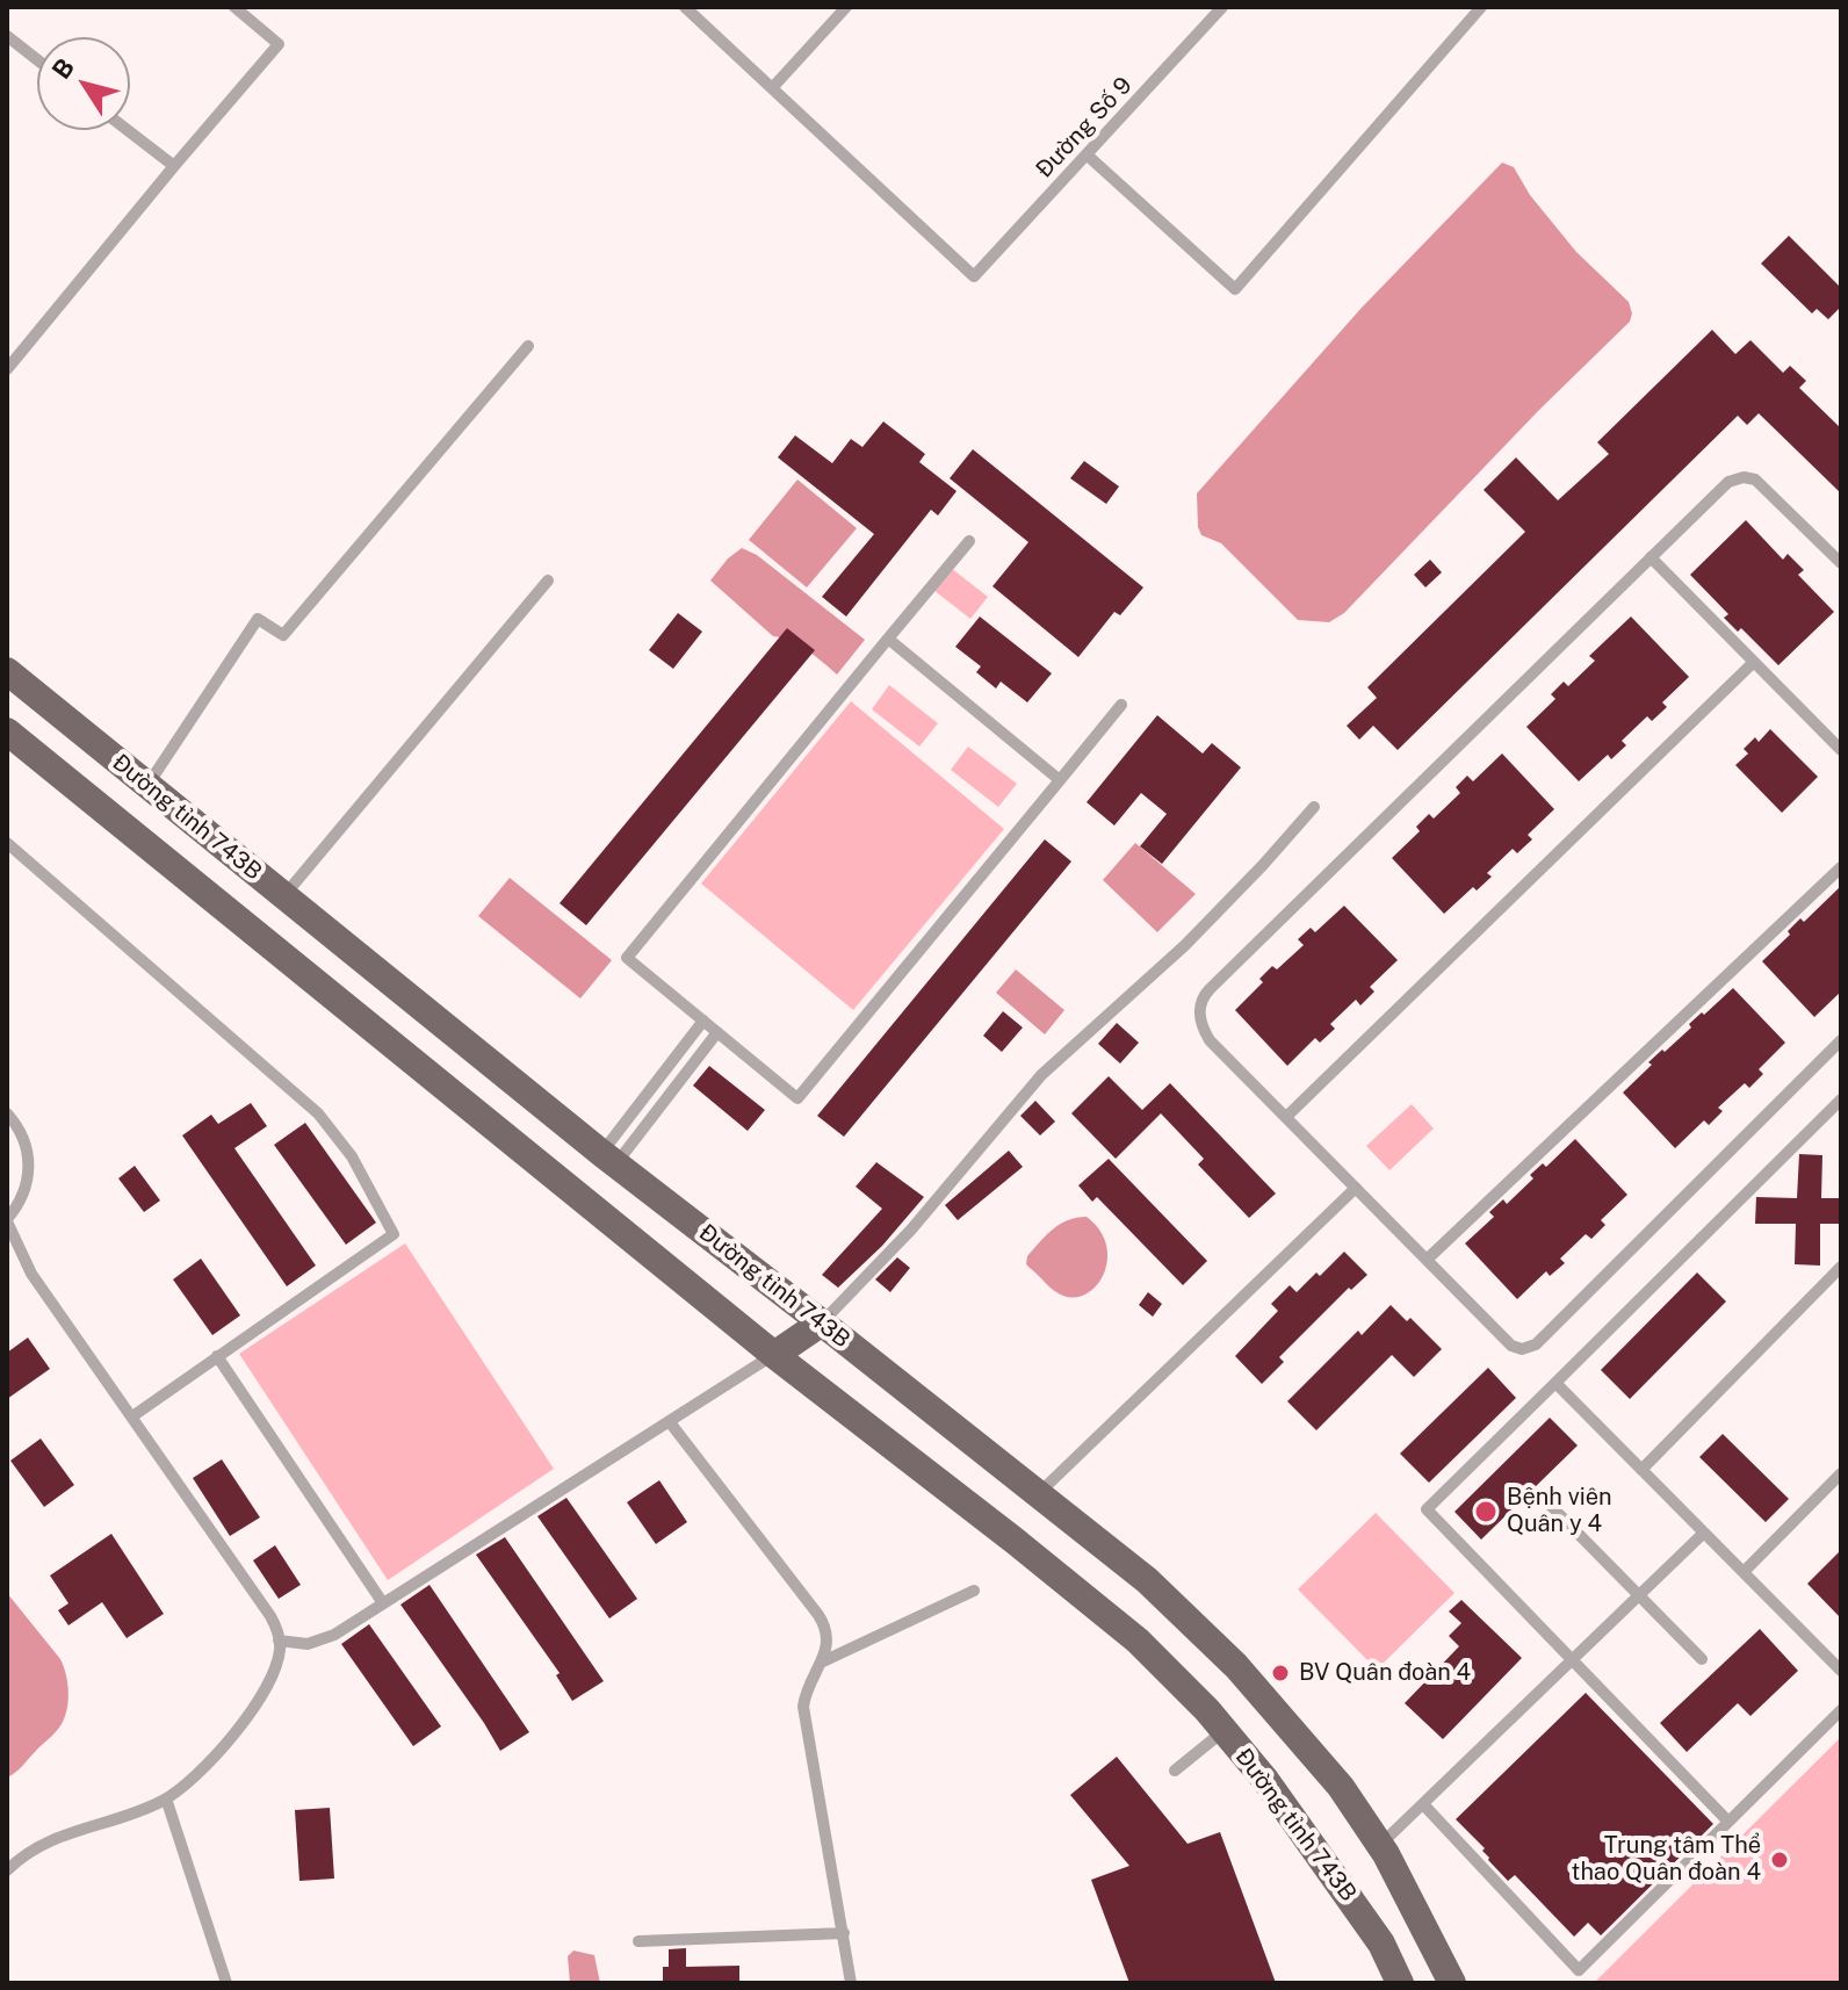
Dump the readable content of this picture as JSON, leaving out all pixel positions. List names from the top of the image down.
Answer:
{
  "streets": {
    "main road": ["Đường tỉnh 743B"],
    "lane": ["Đường Số 9"]
  },
  "places": ["Bệnh viên Quân y 4", "BV Quân đoàn 4", "Trung tâm Thể thao Quân đoàn 4"],
  "north": "top left"
}
